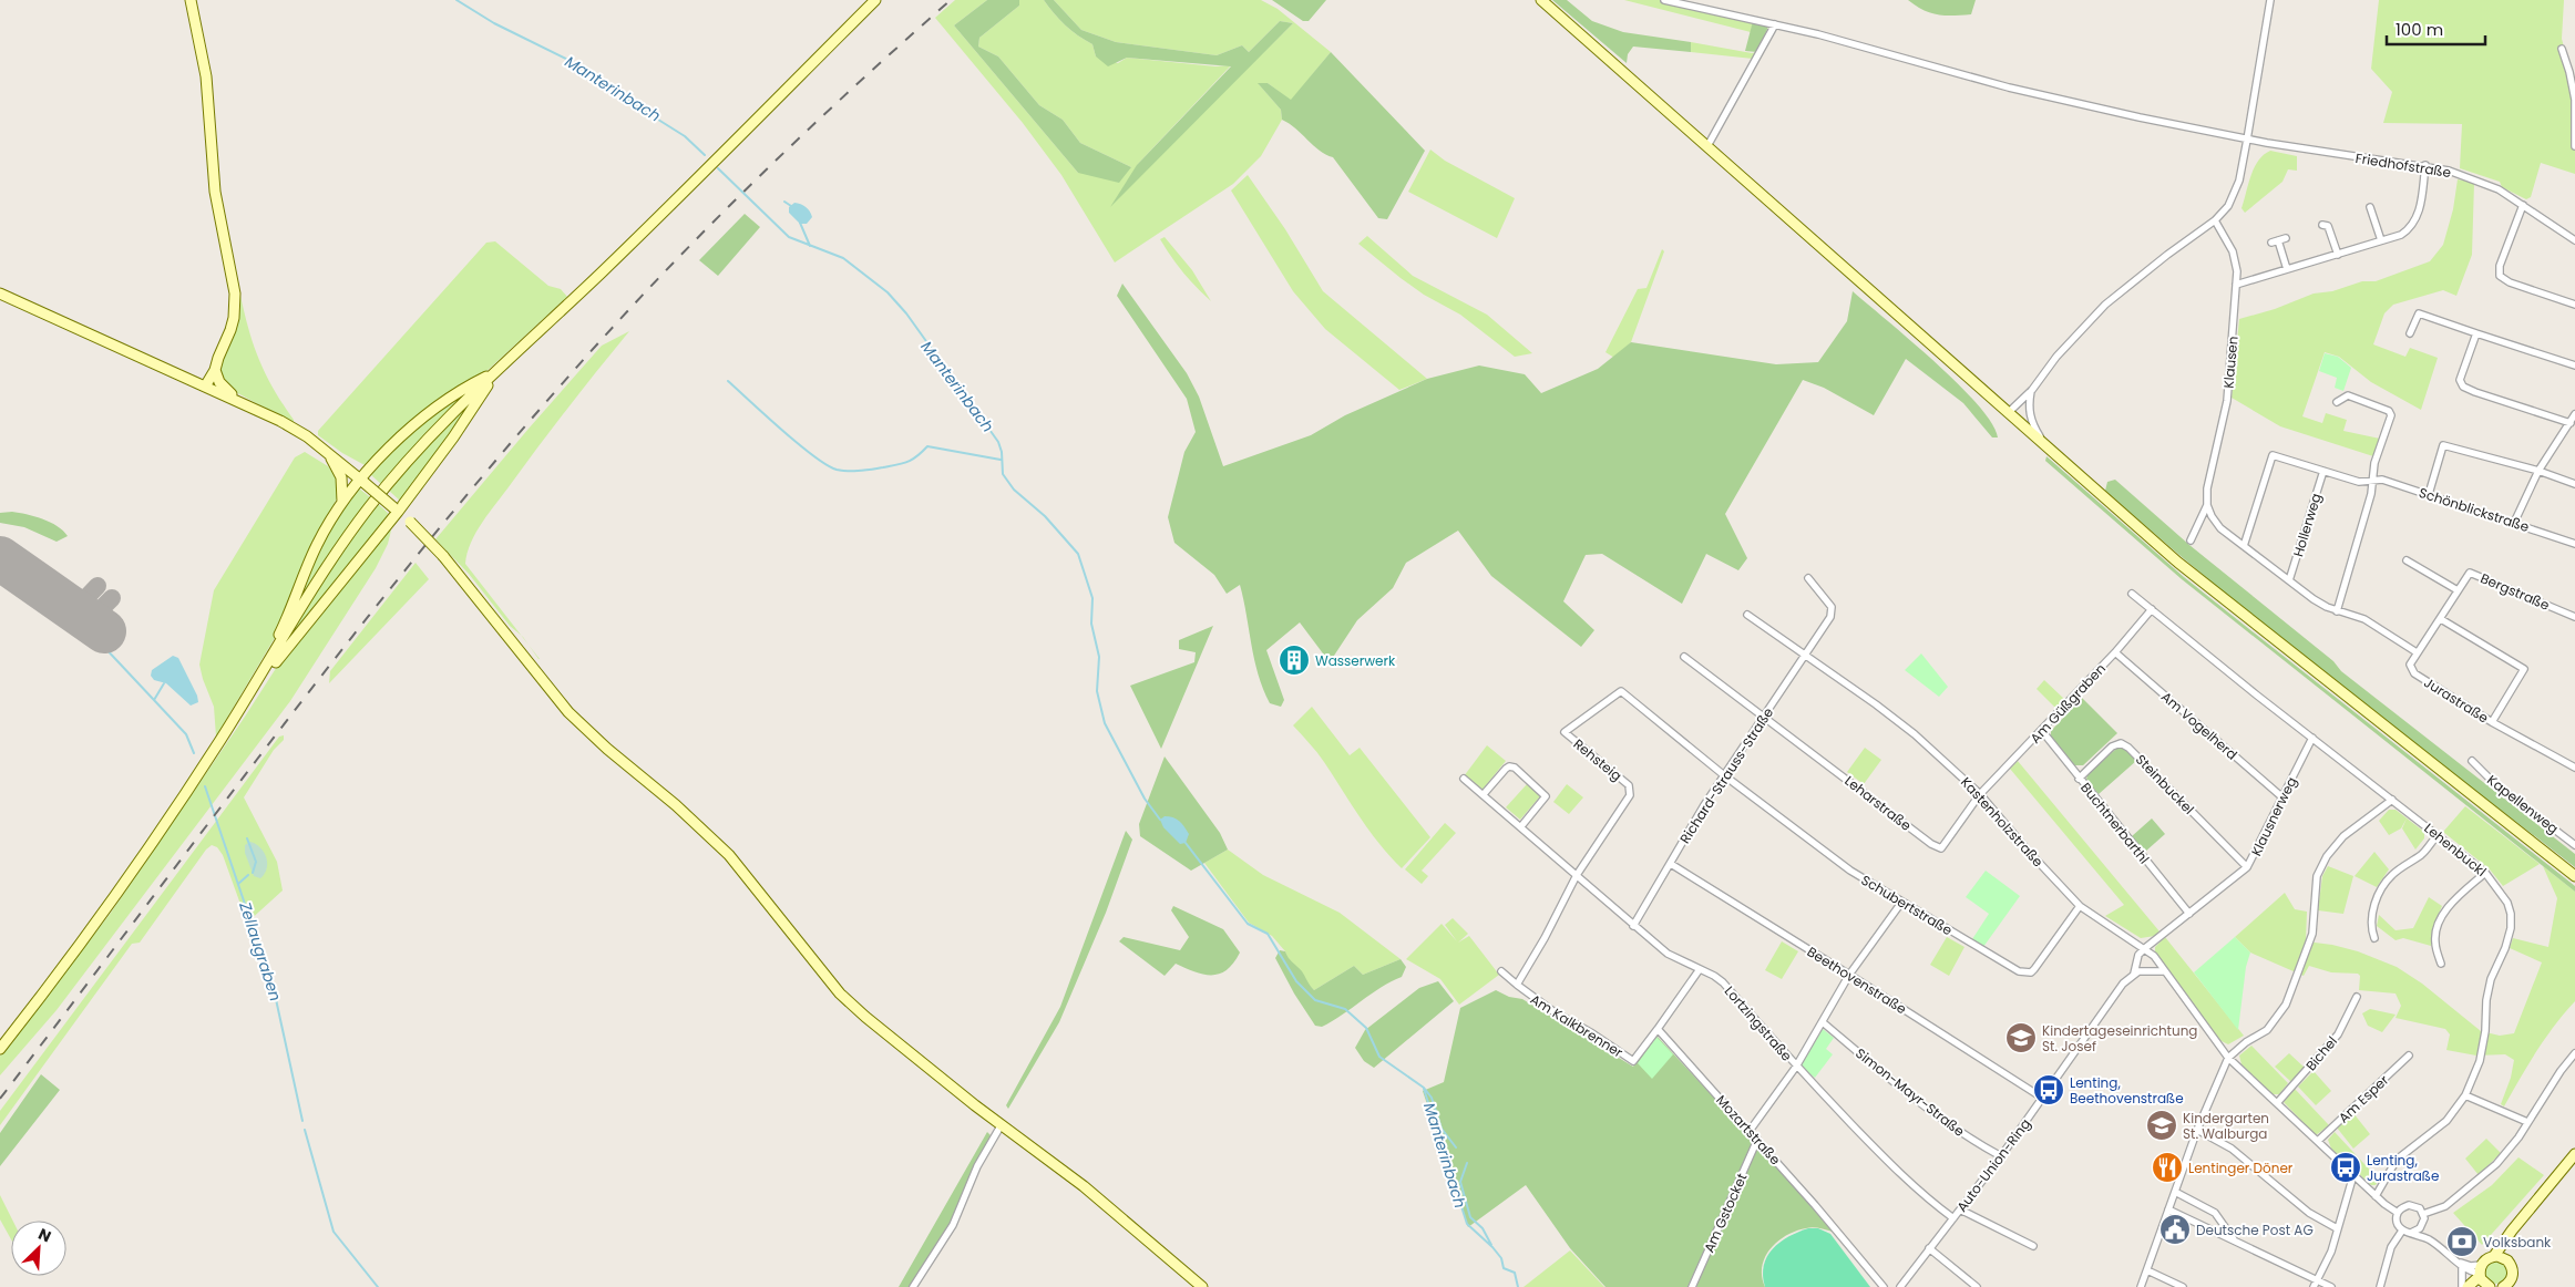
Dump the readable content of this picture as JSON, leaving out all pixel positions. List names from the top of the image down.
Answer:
{
  "streets": {
    "street": [
      "Friedhofstraße",
      "Klausen",
      "Schönblickstraße",
      "Hollerweg",
      "Bergstraße",
      "Jurastraße",
      "Am Güßgraben",
      "Am Vogelherd",
      "Rehsteig",
      "Richard-Strauss-Straße",
      "Steinbuckel",
      "Leharstraße",
      "Kapellenweg",
      "Klausnerweg",
      "Kastenholzstraße",
      "Buchtnerbarthl",
      "Lehenbuckl",
      "Schubertstraße",
      "Beethovenstraße",
      "Lortzingstraße",
      "Am Kalkbrenner",
      "Bichel",
      "Simon-Mayr-Straße",
      "Am Esper",
      "Mozartstraße",
      "Auto-Union-Ring",
      "Am Gstocket"
    ]
  },
  "crossings": [
    ["Schönblickstraße", "Hollerweg"],
    ["Am Güßgraben", "Am Vogelherd"],
    ["Am Güßgraben", "Leharstraße"],
    ["Am Güßgraben", "Kastenholzstraße"],
    ["Am Güßgraben", "Buchtnerbarthl"],
    ["Am Güßgraben", "Lehenbuckl"],
    ["Am Vogelherd", "Klausnerweg"],
    ["Rehsteig", "Richard-Strauss-Straße"],
    ["Rehsteig", "Schubertstraße"],
    ["Rehsteig", "Lortzingstraße"],
    ["Rehsteig", "Am Kalkbrenner"],
    ["Richard-Strauss-Straße", "Leharstraße"],
    ["Richard-Strauss-Straße", "Kastenholzstraße"],
    ["Richard-Strauss-Straße", "Schubertstraße"],
    ["Richard-Strauss-Straße", "Beethovenstraße"],
    ["Richard-Strauss-Straße", "Lortzingstraße"],
    ["Steinbuckel", "Klausnerweg"],
    ["Steinbuckel", "Buchtnerbarthl"],
    ["Leharstraße", "Kastenholzstraße"],
    ["Klausnerweg", "Kastenholzstraße"],
    ["Klausnerweg", "Buchtnerbarthl"],
    ["Klausnerweg", "Lehenbuckl"],
    ["Klausnerweg", "Auto-Union-Ring"],
    ["Kastenholzstraße", "Schubertstraße"],
    ["Kastenholzstraße", "Auto-Union-Ring"],
    ["Beethovenstraße", "Auto-Union-Ring"],
    ["Lortzingstraße", "Am Kalkbrenner"],
    ["Lortzingstraße", "Auto-Union-Ring"],
    ["Am Kalkbrenner", "Mozartstraße"],
    ["Simon-Mayr-Straße", "Auto-Union-Ring"],
    ["Mozartstraße", "Am Gstocket"]
  ],
  "water": ["Manterinbach", "Zellaugraben"],
  "places": {
    "building": ["Wasserwerk"],
    "school or university": ["Kindertageseinrichtung St. Josef", "Kindergarten St. Walburga"],
    "bus stop": ["Lenting, Beethovenstraße", "Lenting, Jurastraße"],
    "restaurant": ["Lentinger Döner"],
    "public building": ["Deutsche Post AG"],
    "bank": ["Volksbank"]
  },
  "scale_bar": "100 m",
  "north": "top right"
}
